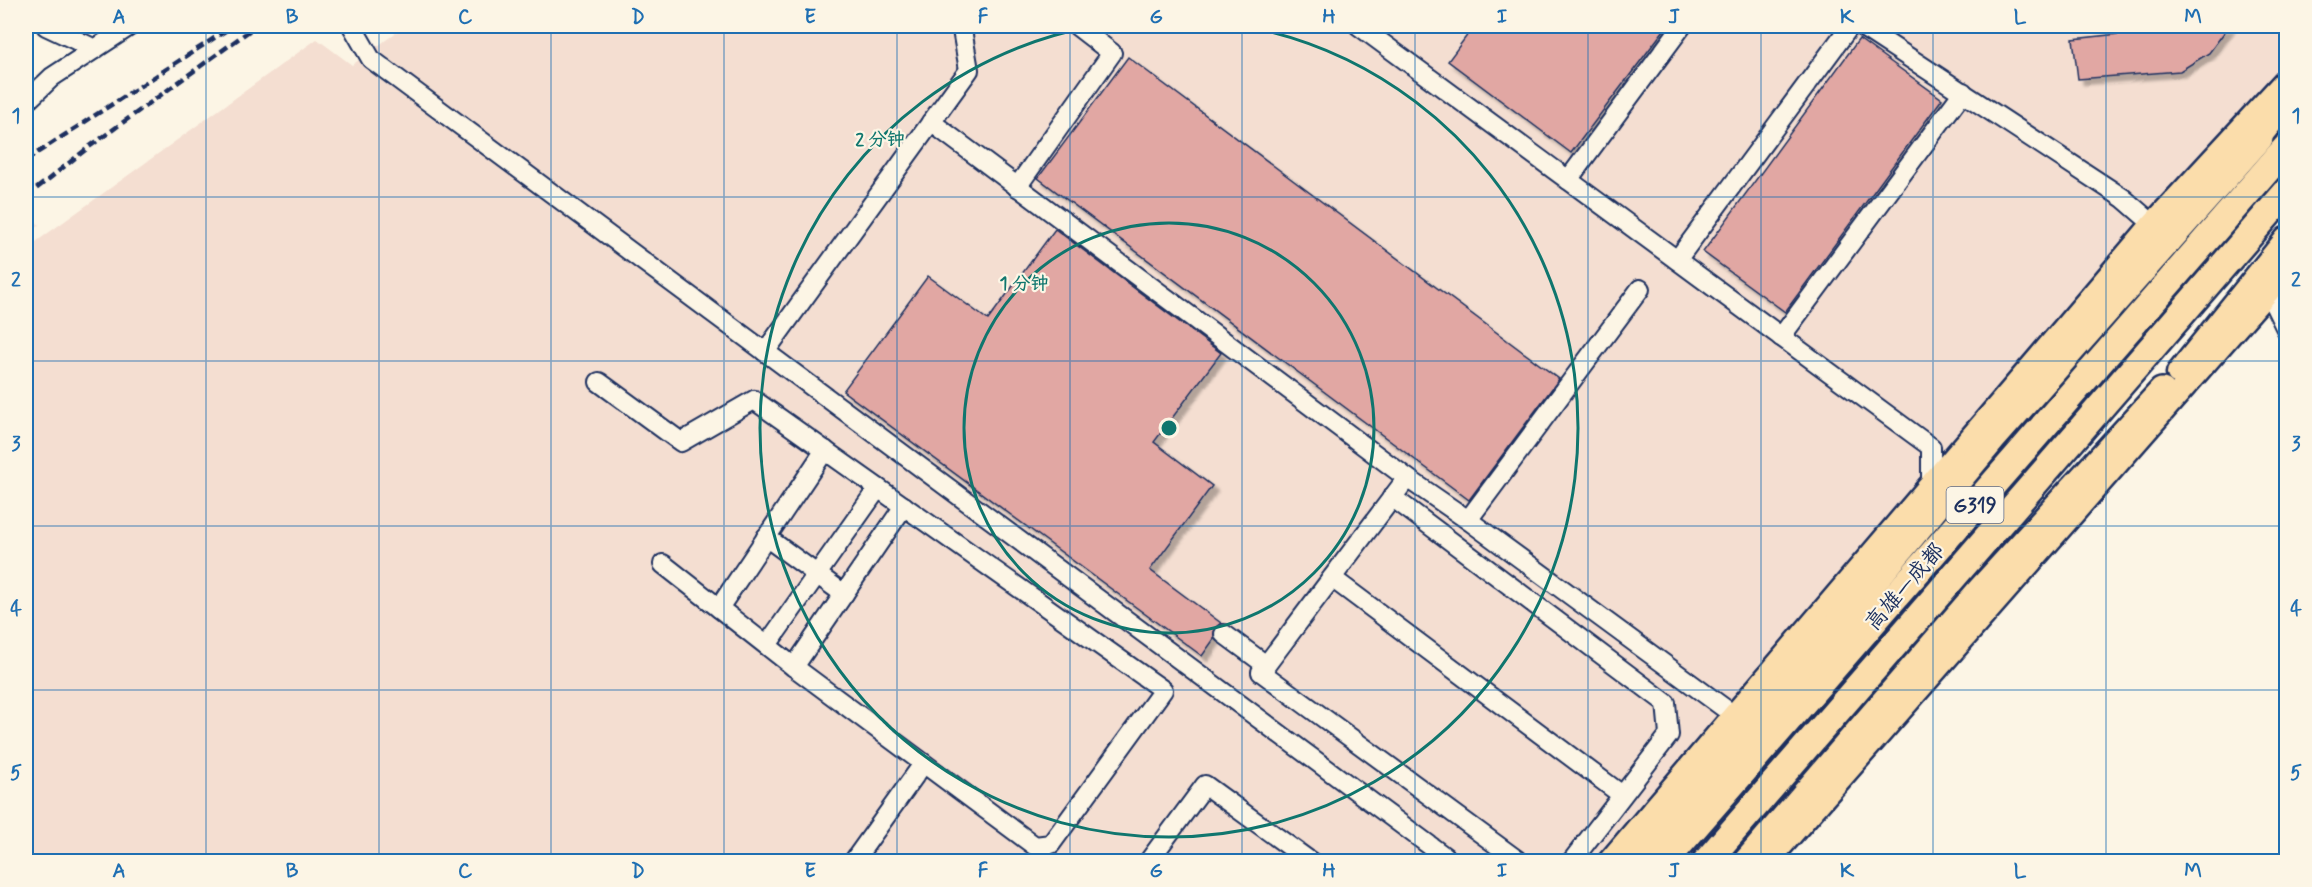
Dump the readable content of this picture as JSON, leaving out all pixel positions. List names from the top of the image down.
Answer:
{
  "streets": {
    "highway": ["G319", "高雄—成都"]
  },
  "grid": {
    "columns": [
      "A",
      "B",
      "C",
      "D",
      "E",
      "F",
      "G",
      "H",
      "I",
      "J",
      "K",
      "L",
      "M"
    ],
    "rows": [
      "1",
      "2",
      "3",
      "4",
      "5"
    ]
  },
  "rings": ["2 分钟", "1 分钟"]
}
